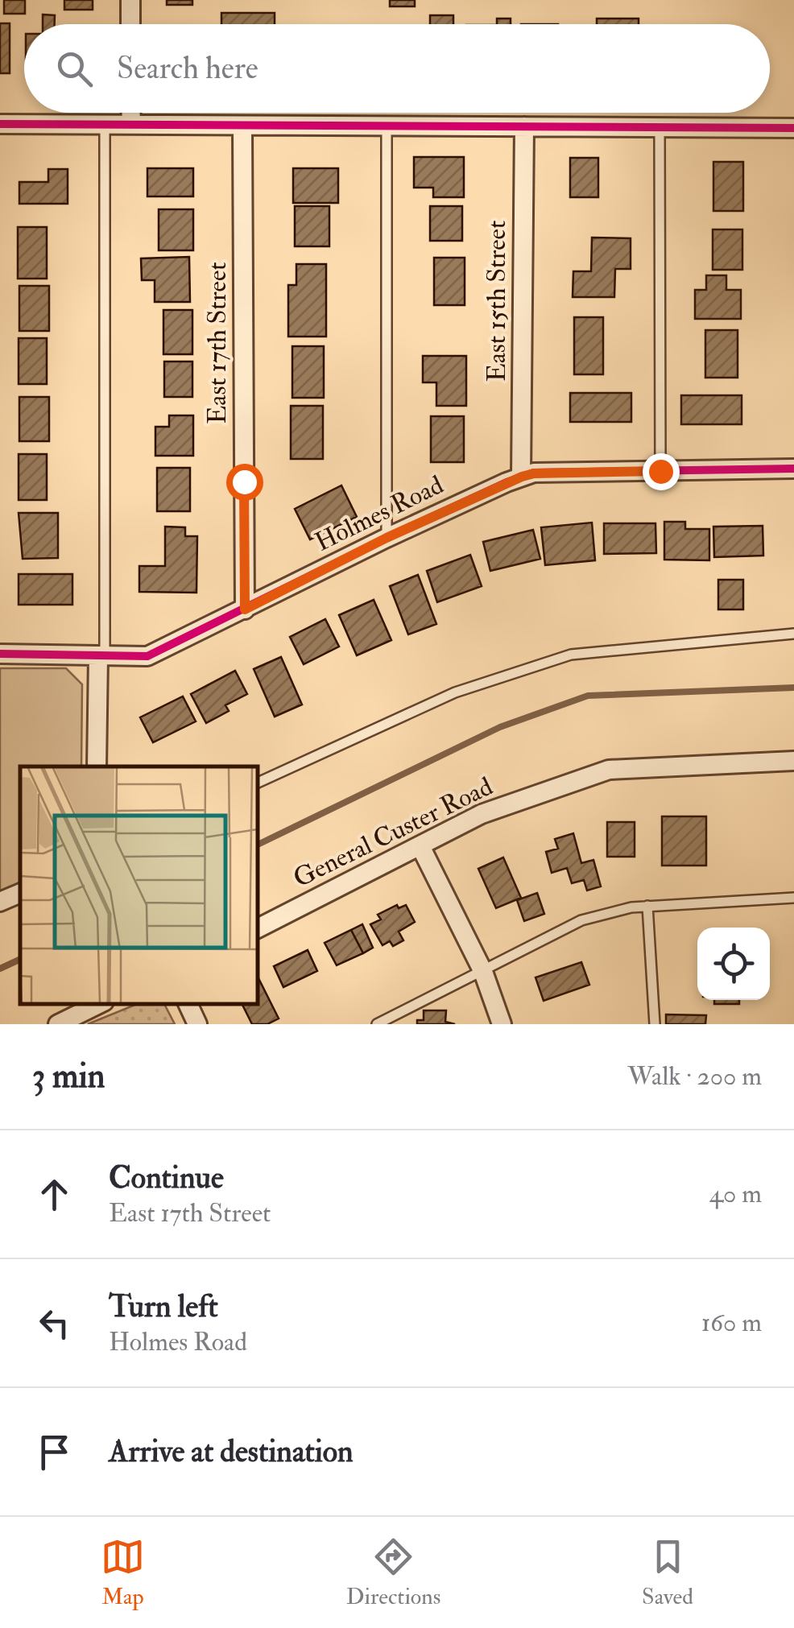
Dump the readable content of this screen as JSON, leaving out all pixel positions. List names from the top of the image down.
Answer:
{
  "streets": {
    "street": [
      "East 15th Street",
      "East 17th Street",
      "Holmes Road",
      "General Custer Road"
    ]
  },
  "crossings": [
    ["East 15th Street", "Holmes Road"],
    ["East 17th Street", "Holmes Road"]
  ],
  "page": {
    "search": "Search here",
    "heading": ["3 min", "Walk · 200 m"],
    "list": [
      ["Continue", "East 17th Street", "40 m"],
      ["Turn left", "Holmes Road", "160 m"],
      "Arrive at destination"
    ],
    "nav": ["Map", "Directions", "Saved"]
  }
}
